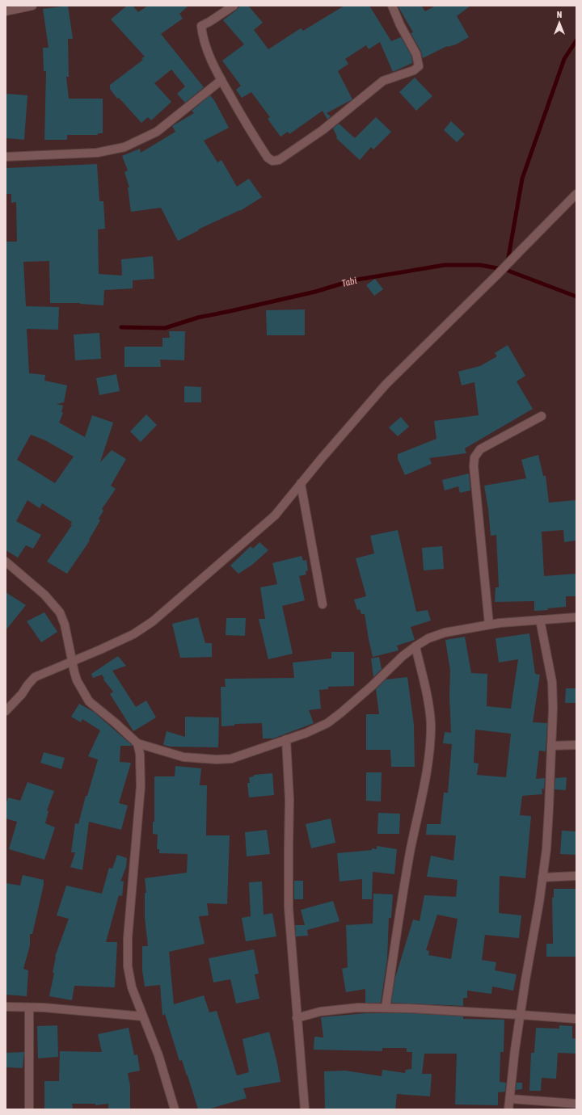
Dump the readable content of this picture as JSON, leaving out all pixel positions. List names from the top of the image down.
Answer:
{
  "water": ["Tabi"],
  "north": "top"
}
